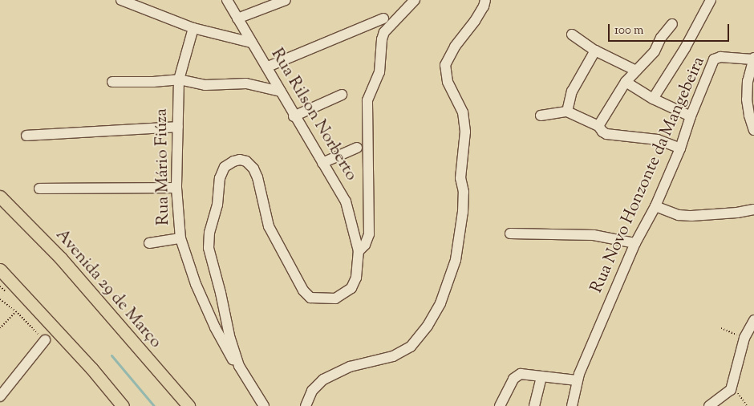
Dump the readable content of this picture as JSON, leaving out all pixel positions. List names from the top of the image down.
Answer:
{
  "streets": {
    "main road": ["Avenida 29 de Março"],
    "street": ["Rua Rilson Norberto", "Rua Mário Fiúza", "Rua Novo Honzonte da Mangebeira"]
  },
  "scale_bar": "100 m"
}
